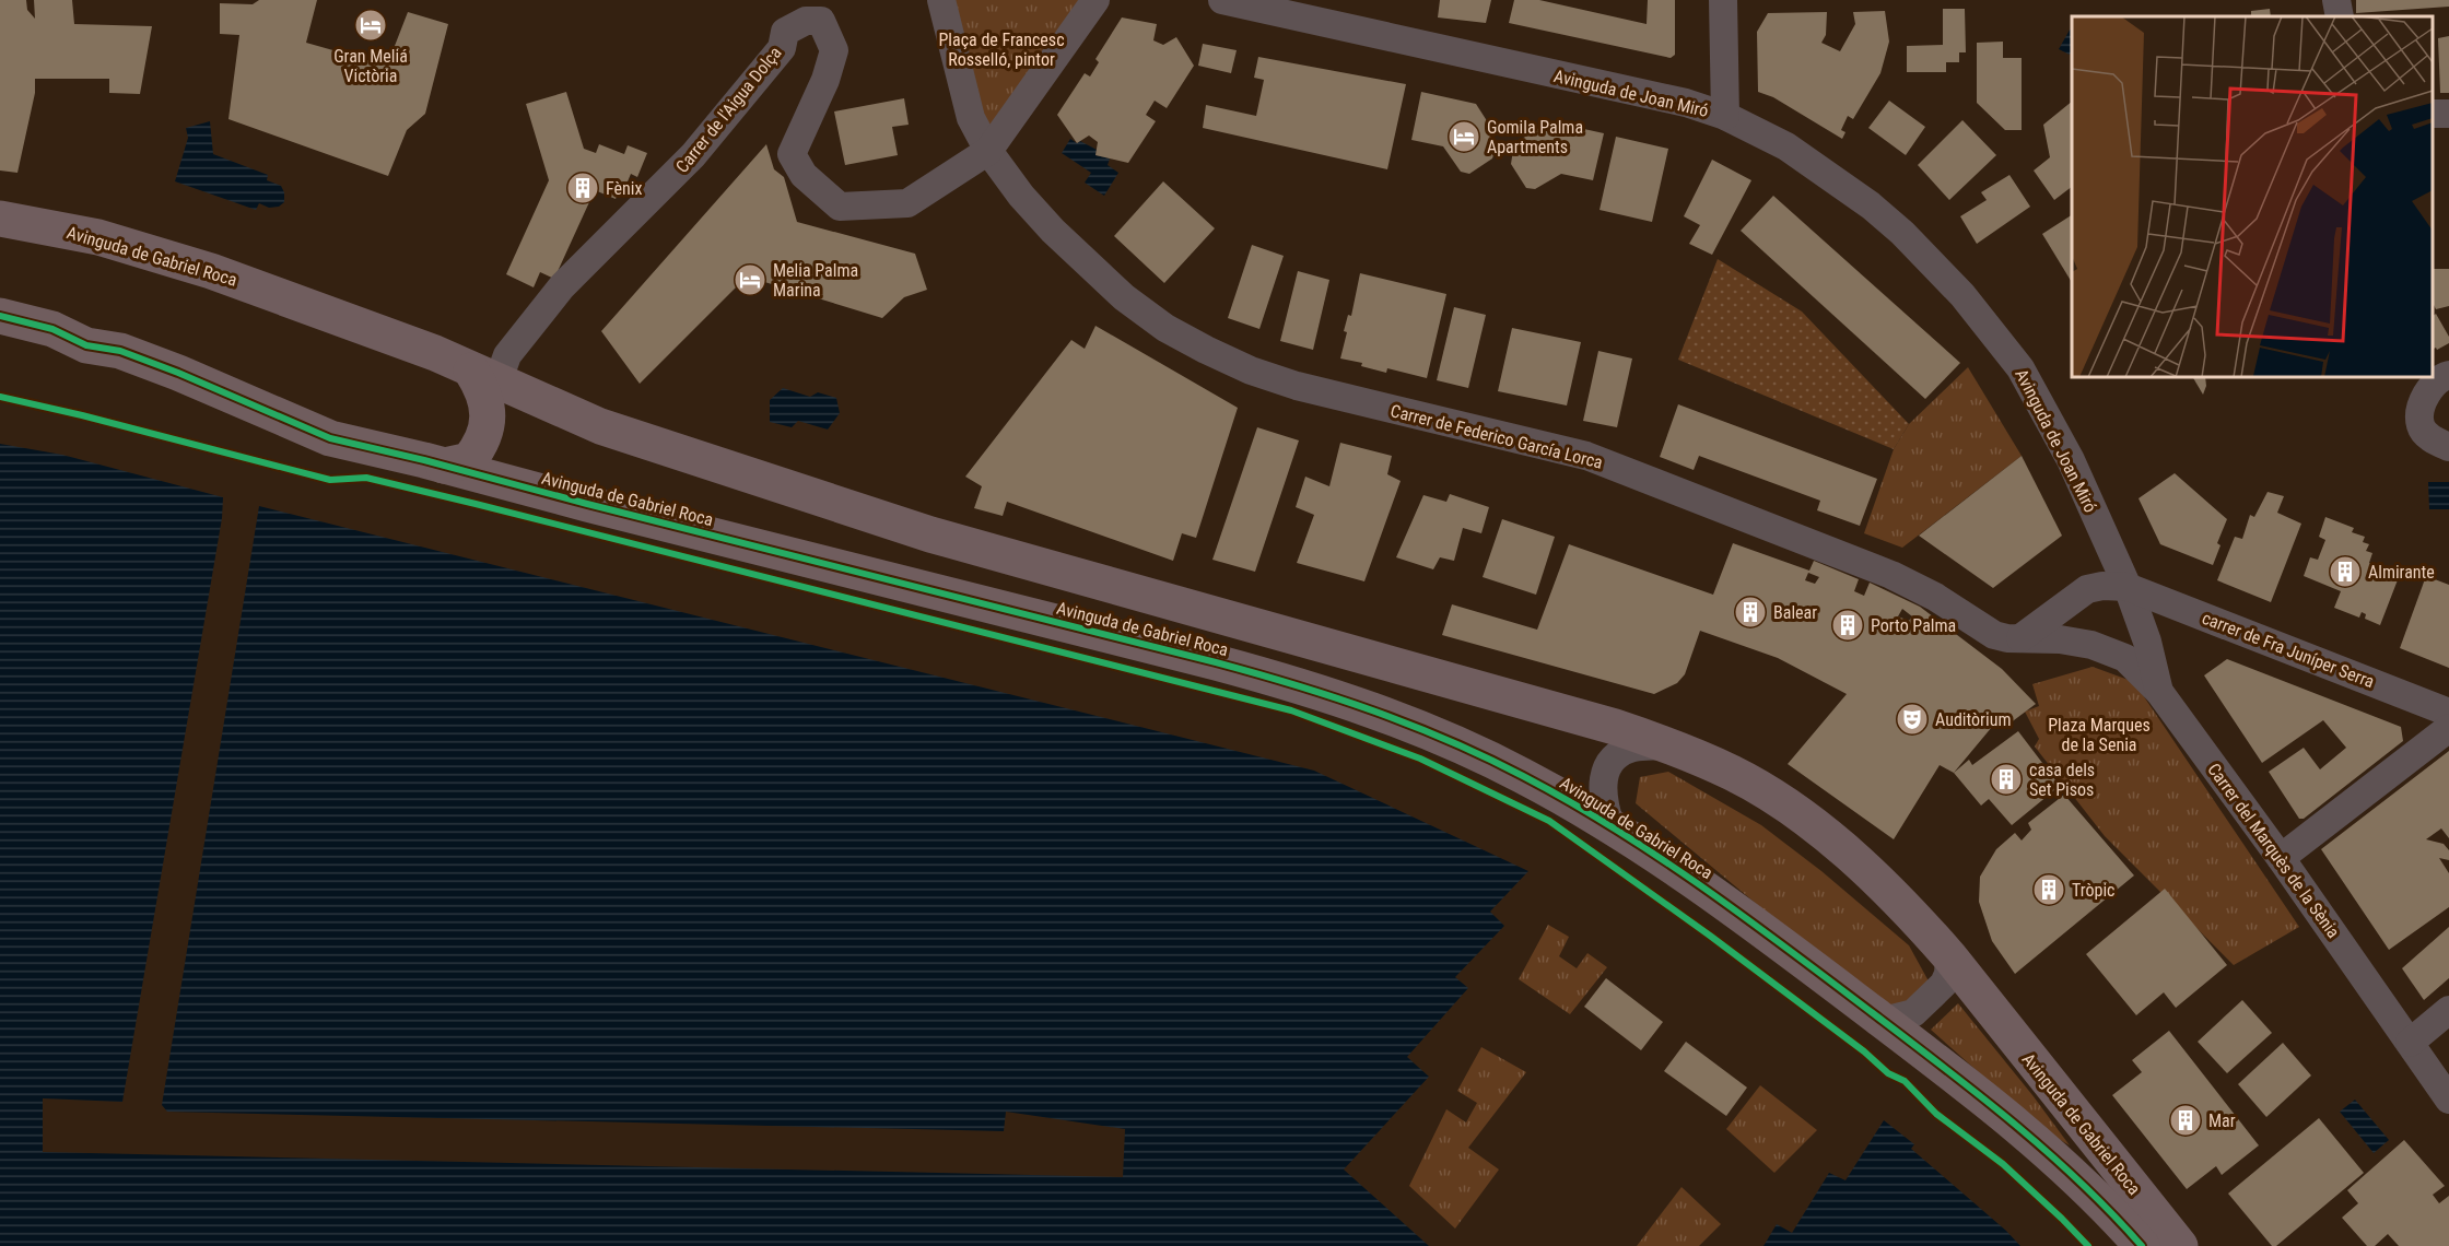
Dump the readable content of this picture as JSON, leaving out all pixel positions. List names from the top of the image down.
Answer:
{
  "streets": {
    "highway": ["Avinguda de Gabriel Roca"],
    "street": [
      "Avinguda de Joan Miró",
      "Carrer de l'Aigua Dolça",
      "Carrer de Federico García Lorca",
      "carrer de Fra Juníper Serra",
      "Carrer del Marquès de la Sènia"
    ]
  },
  "crossings": [
    ["Avinguda de Joan Miró", "carrer de Fra Juníper Serra"],
    ["Avinguda de Joan Miró", "Carrer del Marquès de la Sènia"],
    ["Carrer de l'Aigua Dolça", "Avinguda de Gabriel Roca"],
    ["Carrer de l'Aigua Dolça", "Carrer de Federico García Lorca"],
    ["Carrer de Federico García Lorca", "Carrer del Marquès de la Sènia"],
    ["carrer de Fra Juníper Serra", "Carrer del Marquès de la Sènia"]
  ],
  "parks": ["Plaça de Francesc Rosselló, pintor", "Plaza Marques de la Senia"],
  "places": {
    "hotel": ["Gran Meliá Victòria", "Gomila Palma Apartments", "Melia Palma Marina"],
    "building": [
      "Fènix",
      "Almirante",
      "Balear",
      "Porto Palma",
      "casa dels Set Pisos",
      "Tròpic",
      "Mar"
    ],
    "theatre": ["Auditòrium"]
  }
}
